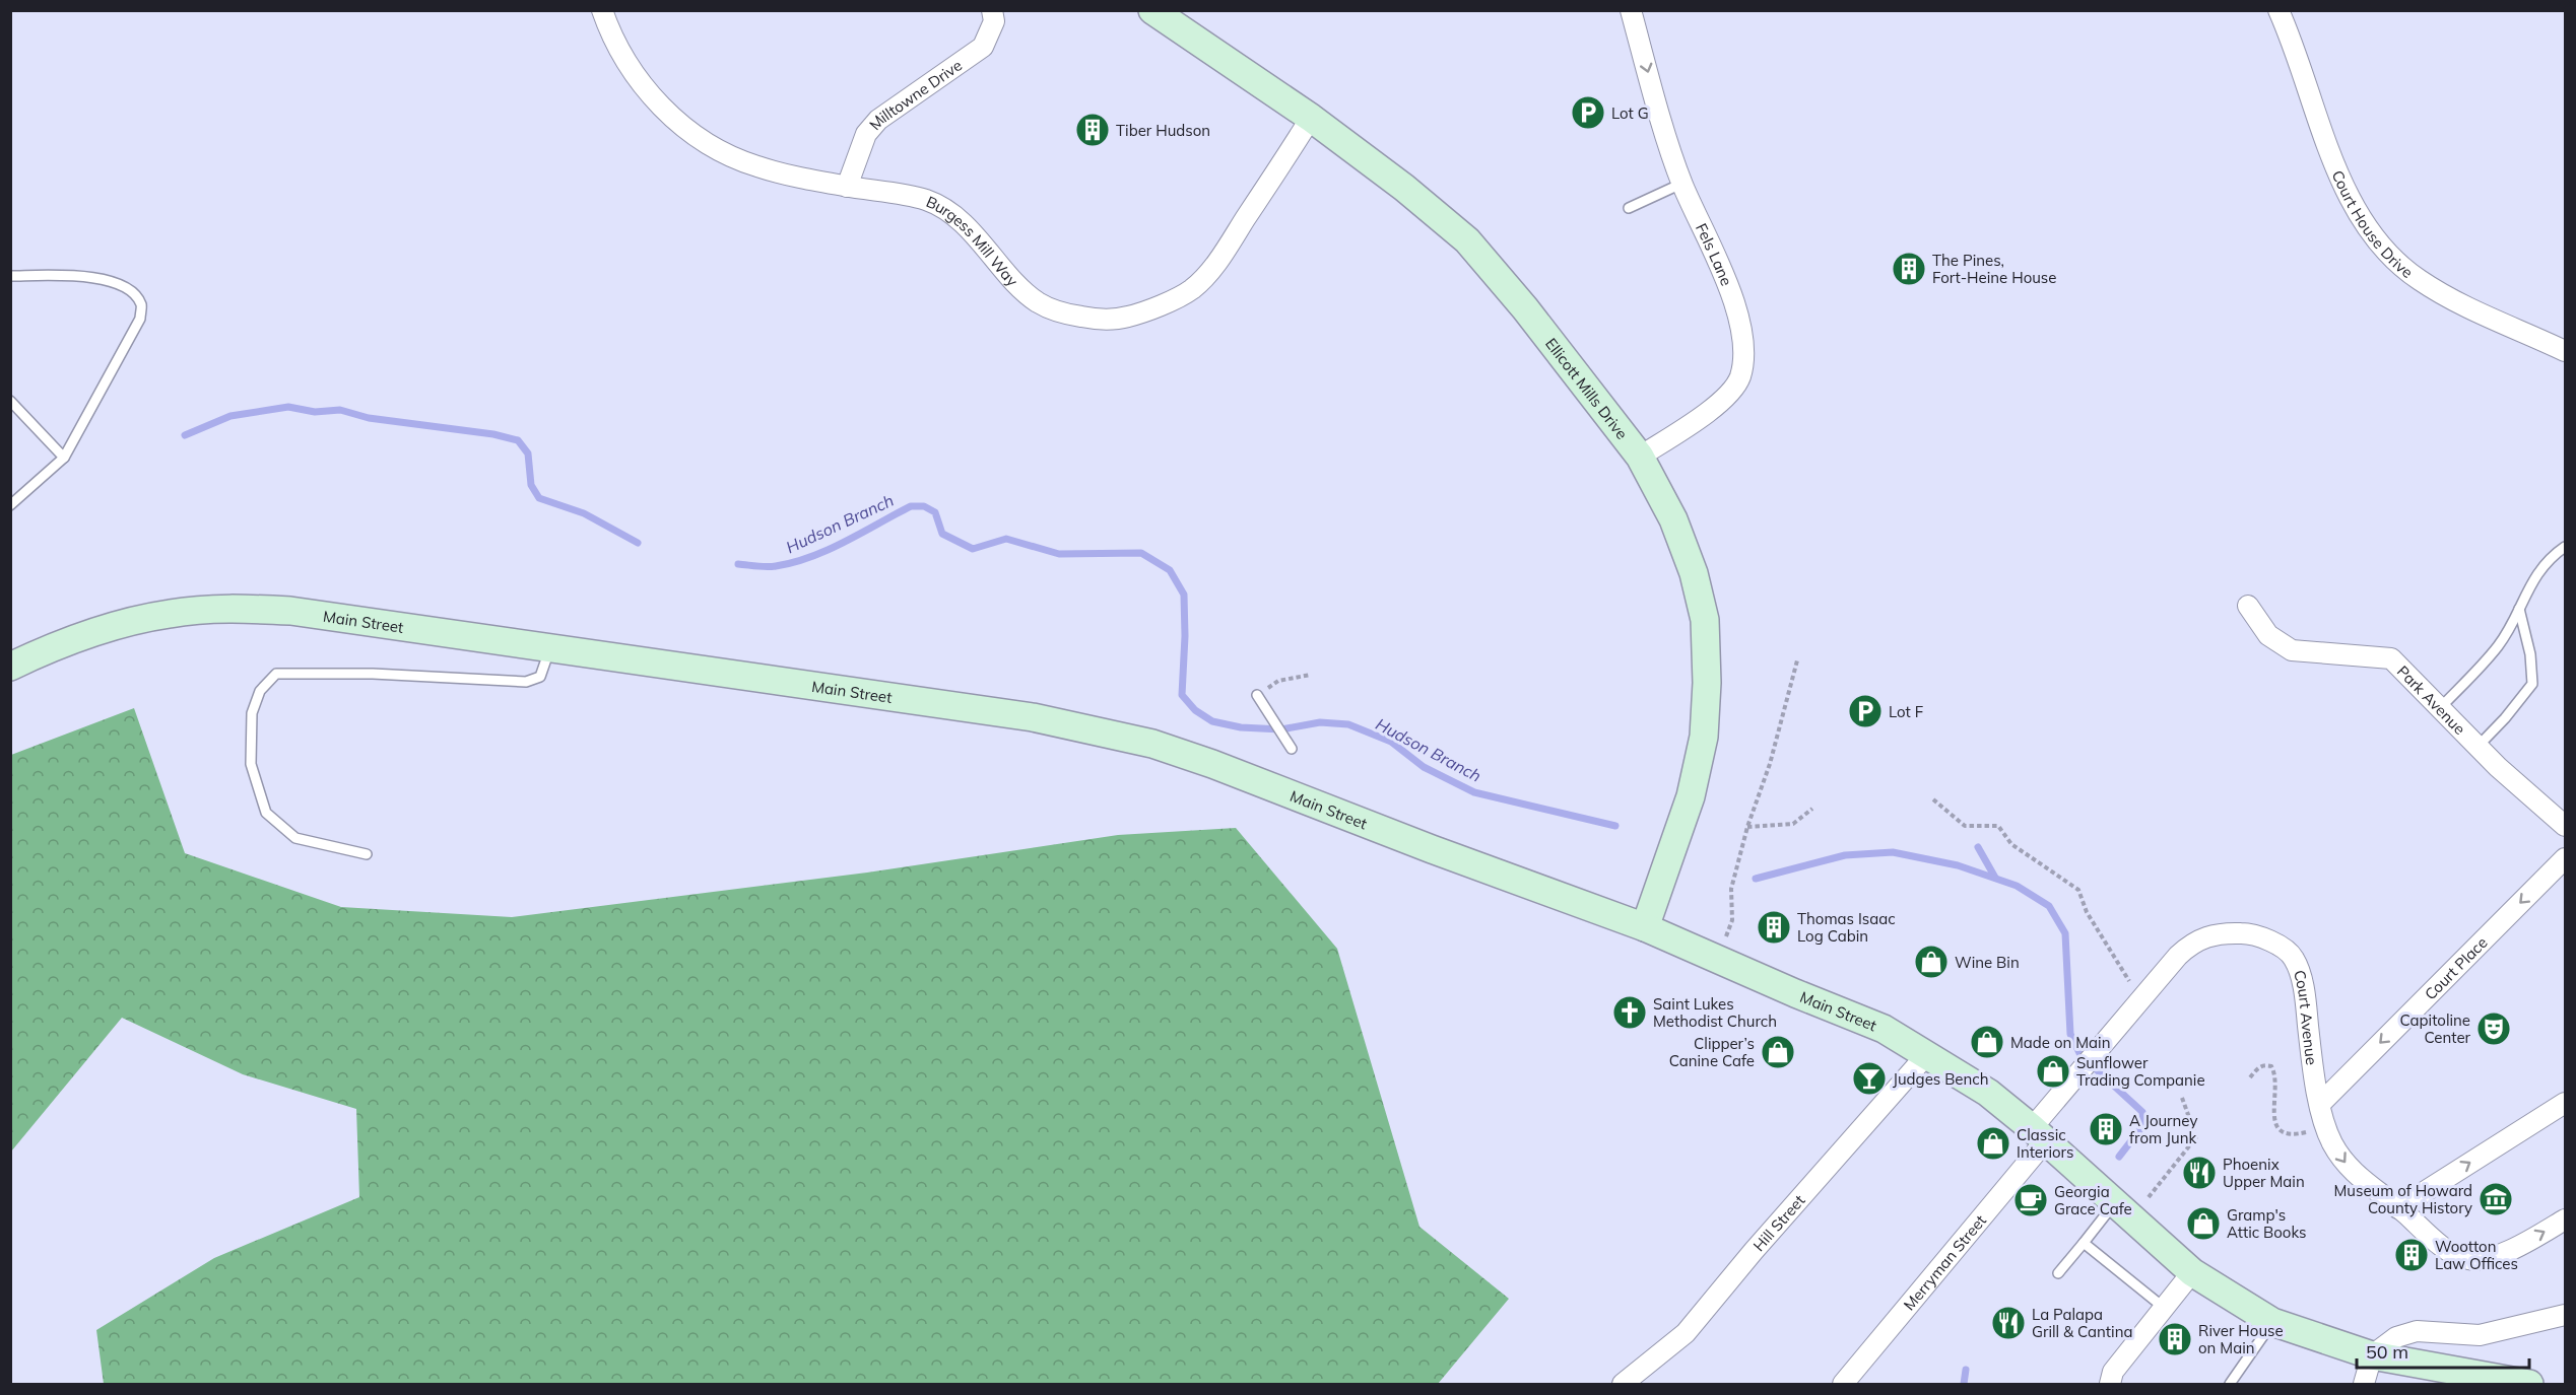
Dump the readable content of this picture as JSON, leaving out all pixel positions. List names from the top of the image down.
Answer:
{
  "streets": {
    "main road": ["Ellicott Mills Drive", "Main Street"],
    "street": [
      "Milltowne Drive",
      "Court House Drive",
      "Burgess Mill Way",
      "Fels Lane",
      "Park Avenue",
      "Court Place",
      "Court Avenue",
      "Hill Street",
      "Merryman Street"
    ]
  },
  "crossings": [
    ["Milltowne Drive", "Burgess Mill Way"],
    ["Burgess Mill Way", "Ellicott Mills Drive"],
    ["Fels Lane", "Ellicott Mills Drive"],
    ["Ellicott Mills Drive", "Main Street"],
    ["Main Street", "Court Avenue"],
    ["Main Street", "Hill Street"],
    ["Main Street", "Merryman Street"],
    ["Court Place", "Court Avenue"],
    ["Court Avenue", "Merryman Street"]
  ],
  "one_way": ["Fels Lane"],
  "water": ["Hudson Branch"],
  "places": {
    "parking": ["Lot G", "Lot F"],
    "building": [
      "Tiber Hudson",
      "The Pines, Fort-Heine House",
      "Thomas Isaac Log Cabin",
      "A Journey from Junk",
      "Wootton Law Offices",
      "River House on Main"
    ],
    "shop": [
      "Wine Bin",
      "Made on Main",
      "Clipper’s Canine Cafe",
      "Sunflower Trading Companie",
      "Classic Interiors",
      "Gramp's Attic Books"
    ],
    "church": ["Saint Lukes Methodist Church"],
    "theatre": ["Capitoline Center"],
    "bar": ["Judges Bench"],
    "restaurant": ["Phoenix Upper Main", "La Palapa Grill & Cantina"],
    "museum": ["Museum of Howard County History"],
    "cafe": ["Georgia Grace Cafe"]
  },
  "scale_bar": "50 m"
}
